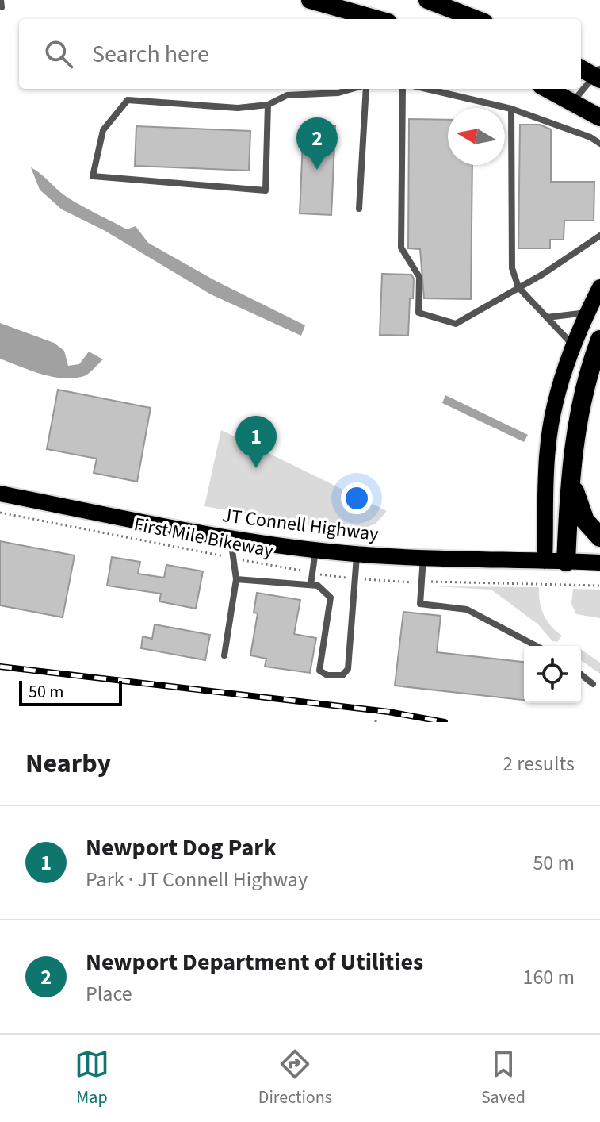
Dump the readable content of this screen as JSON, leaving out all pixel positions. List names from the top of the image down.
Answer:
{
  "streets": {
    "main road": ["JT Connell Highway"],
    "path": ["First Mile Bikeway"]
  },
  "scale_bar": "50 m",
  "north": "left",
  "page": {
    "search": "Search here",
    "pins": ["2", "1"],
    "scale": "50 m",
    "heading": ["Nearby", "2 results"],
    "list": [
      {
        "mark": "1",
        "name": "Newport Dog Park",
        "note": "Park · JT Connell Highway",
        "value": "50 m"
      },
      {
        "mark": "2",
        "name": "Newport Department of Utilities",
        "note": "Place",
        "value": "160 m"
      }
    ],
    "nav": ["Map", "Directions", "Saved"]
  }
}
